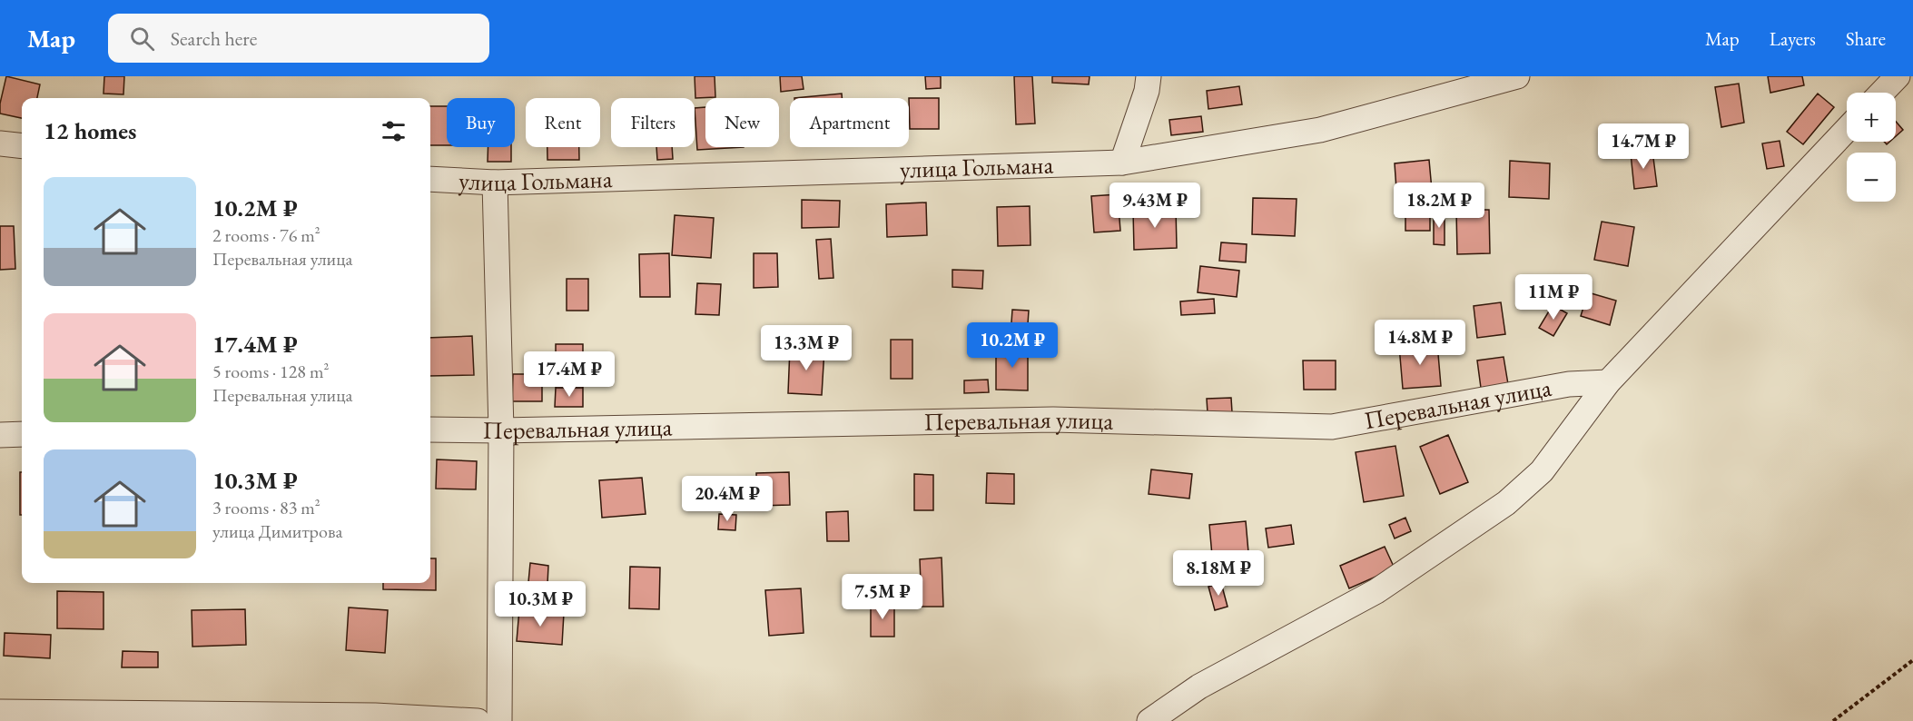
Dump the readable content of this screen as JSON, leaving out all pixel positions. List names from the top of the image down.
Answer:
{
  "streets": {
    "street": ["улица Гольмана", "Перевальная улица"]
  },
  "page": {
    "header": "Map",
    "search": "Search here",
    "nav": ["Map", "Layers", "Share"],
    "map_buttons": ["+", "−"],
    "chip": [
      "Buy",
      "Rent",
      "Filters",
      "New",
      "Apartment"
    ],
    "heading": "12 homes",
    "price": [
      "14.7M ₽",
      "9.43M ₽",
      "18.2M ₽",
      "11M ₽",
      "14.8M ₽",
      "10.2M ₽",
      "13.3M ₽",
      "17.4M ₽",
      "20.4M ₽",
      "8.18M ₽",
      "7.5M ₽",
      "10.3M ₽"
    ],
    "list": [
      {
        "name": "10.2M ₽",
        "note": "2 rooms · 76 m² · Перевальная улица"
      },
      {
        "name": "17.4M ₽",
        "note": "5 rooms · 128 m² · Перевальная улица"
      },
      {
        "name": "10.3M ₽",
        "note": "3 rooms · 83 m² · улица Димитрова"
      }
    ]
  }
}
